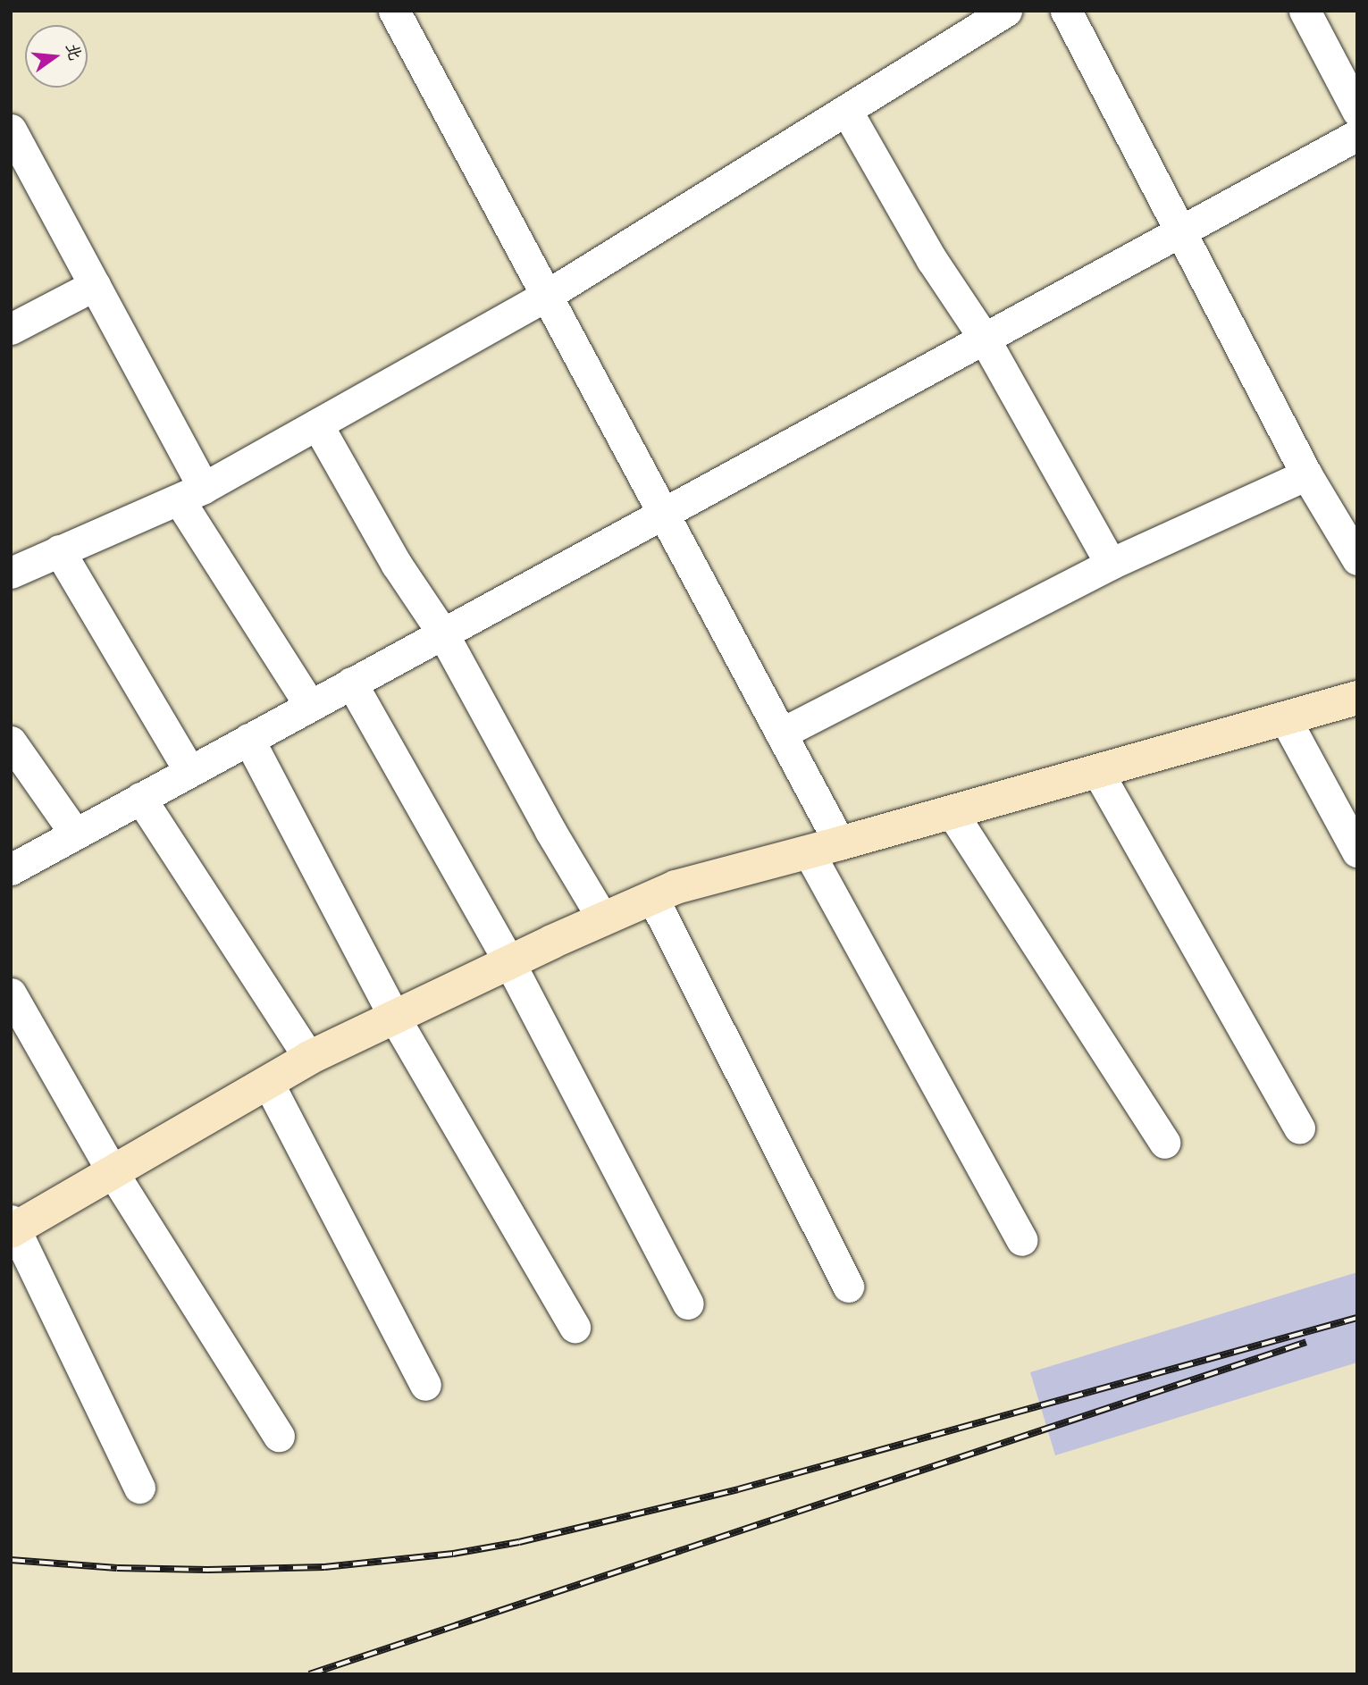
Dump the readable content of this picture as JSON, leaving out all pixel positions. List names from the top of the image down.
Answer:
{
  "north": "right"
}
